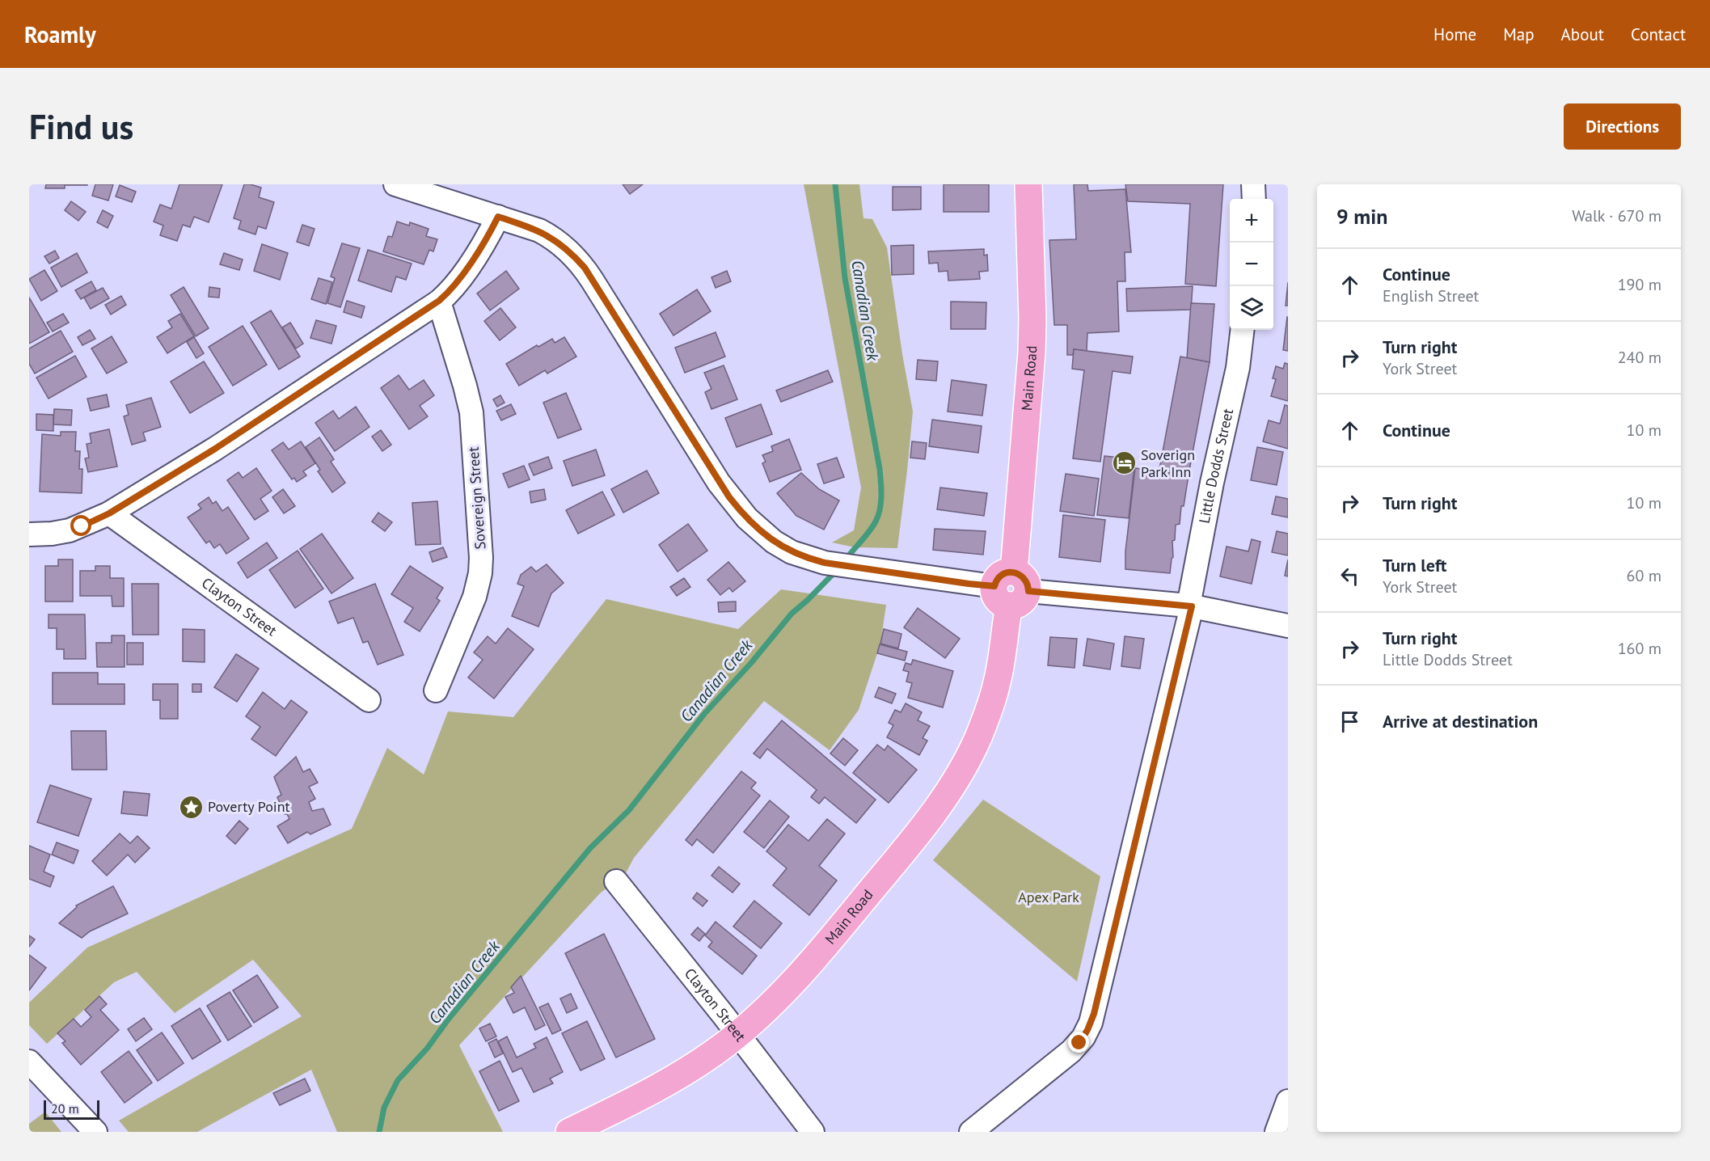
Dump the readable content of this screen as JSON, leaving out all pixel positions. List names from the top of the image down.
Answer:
{
  "streets": {
    "main road": ["Main Road"],
    "street": ["Little Dodds Street", "Sovereign Street", "Clayton Street"]
  },
  "crossings": [
    ["Main Road", "Clayton Street"]
  ],
  "water": ["Canadian Creek"],
  "parks": ["Apex Park"],
  "places": {
    "hotel": ["Soverign Park Inn"],
    "place": ["Poverty Point"]
  },
  "scale_bar": "20 m",
  "page": {
    "header": "Roamly",
    "nav": [
      "Home",
      "Map",
      "About",
      "Contact"
    ],
    "buttons": "Directions",
    "title": "Find us",
    "heading": ["9 min", "Walk · 670 m"],
    "map_buttons": ["+", "−"],
    "list": [
      ["Continue", "English Street", "190 m"],
      ["Turn right", "York Street", "240 m"],
      ["Continue", "10 m"],
      ["Turn right", "10 m"],
      ["Turn left", "York Street", "60 m"],
      ["Turn right", "Little Dodds Street", "160 m"],
      "Arrive at destination"
    ],
    "scale": "20 m"
  }
}
